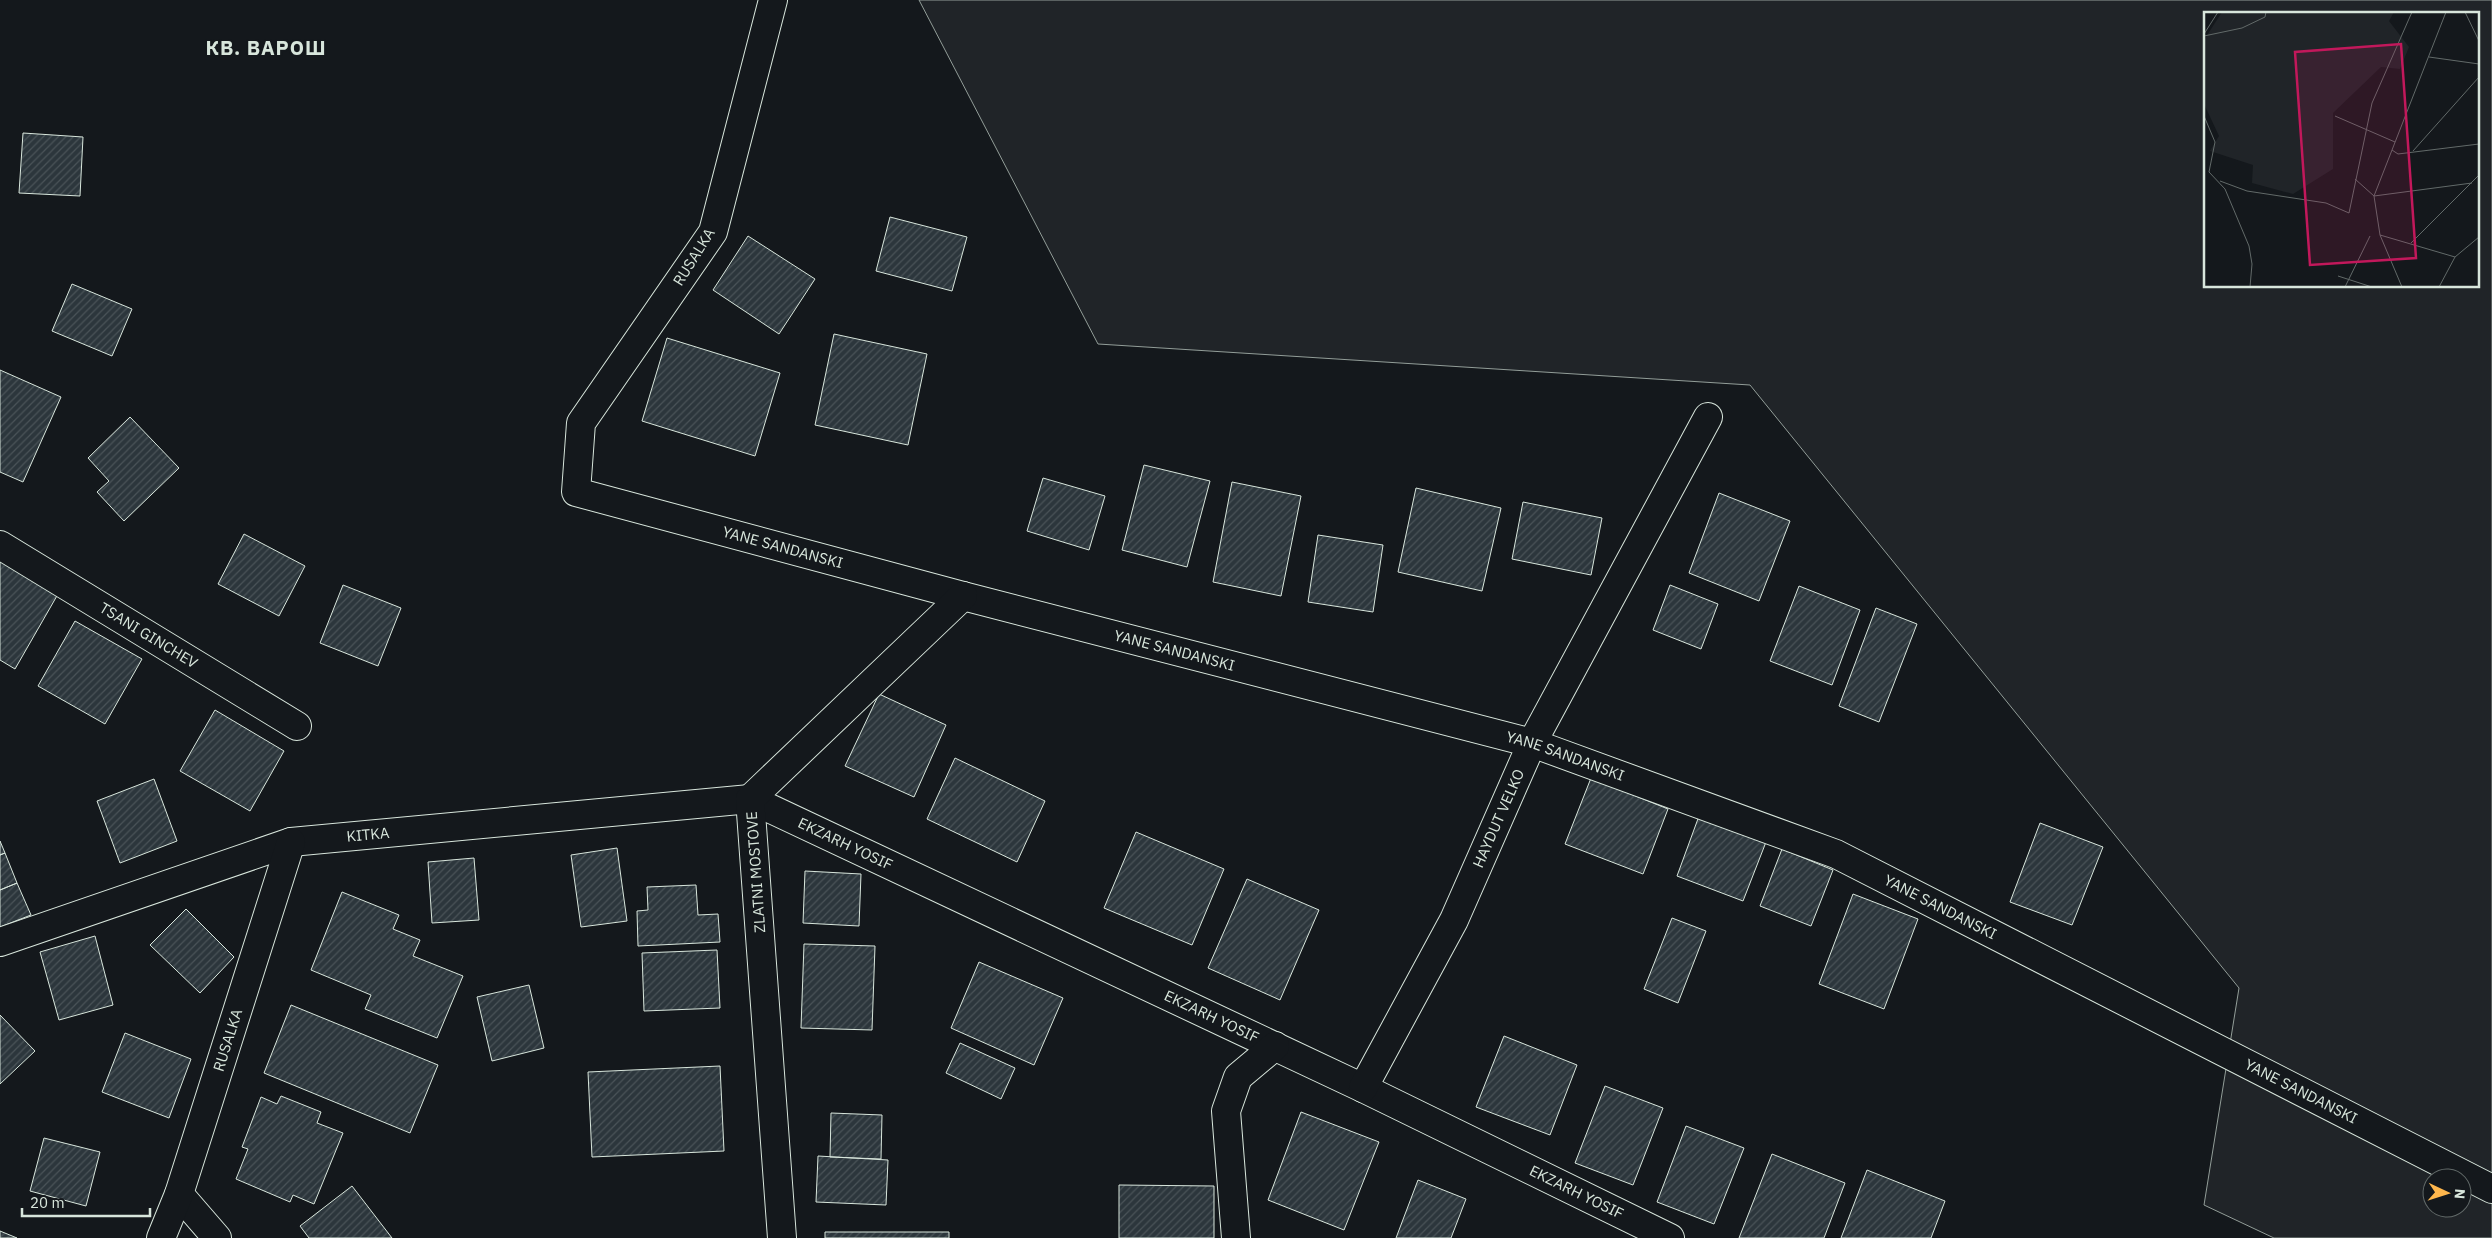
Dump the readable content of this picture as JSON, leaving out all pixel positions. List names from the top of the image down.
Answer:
{
  "streets": {
    "street": [
      "RUSALKA",
      "YANE SANDANSKI",
      "TSANI GINCHEV",
      "HAYDUT VELKO",
      "KITKA",
      "EKZARH YOSIF",
      "ZLATNI MOSTOVE"
    ]
  },
  "crossings": [
    ["RUSALKA", "YANE SANDANSKI"],
    ["RUSALKA", "KITKA"],
    ["YANE SANDANSKI", "HAYDUT VELKO"],
    ["YANE SANDANSKI", "ZLATNI MOSTOVE"],
    ["HAYDUT VELKO", "EKZARH YOSIF"],
    ["KITKA", "EKZARH YOSIF"],
    ["KITKA", "ZLATNI MOSTOVE"],
    ["EKZARH YOSIF", "ZLATNI MOSTOVE"]
  ],
  "districts": ["КВ. ВАРОШ"],
  "scale_bar": "20 m",
  "north": "right"
}
